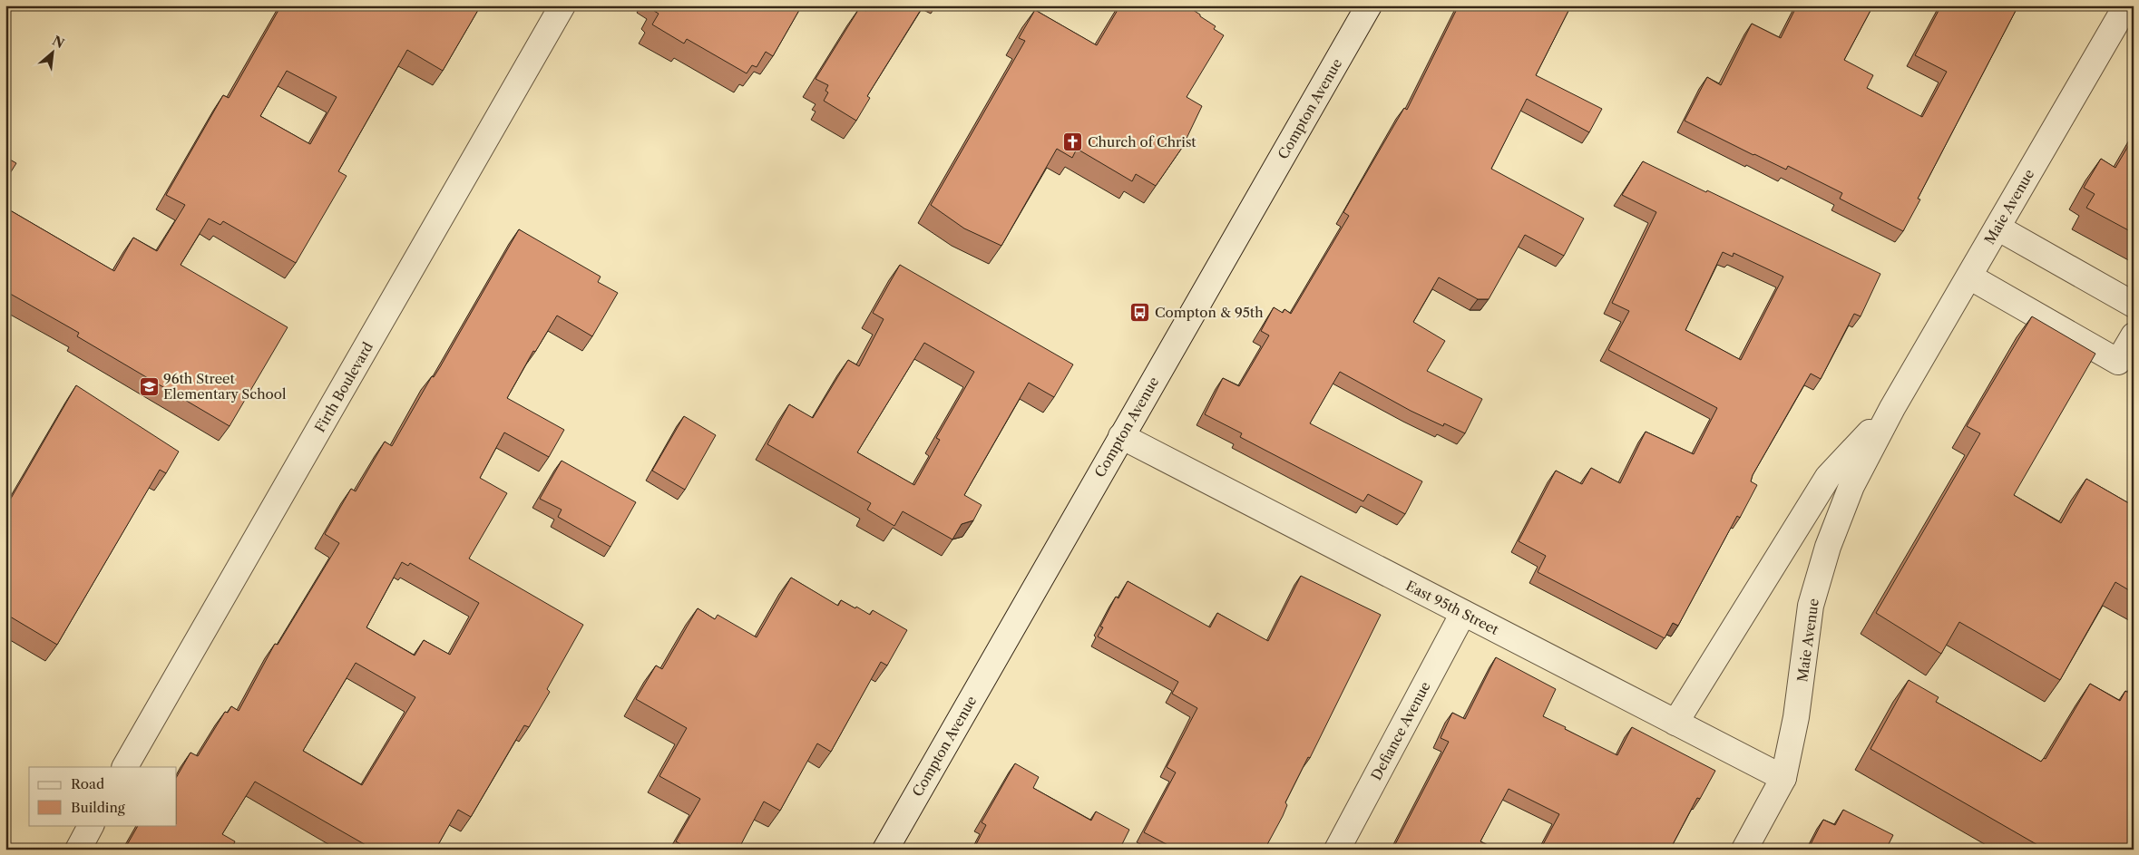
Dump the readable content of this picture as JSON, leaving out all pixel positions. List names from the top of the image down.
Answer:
{
  "streets": {
    "street": [
      "Compton Avenue",
      "Maie Avenue",
      "Firth Boulevard",
      "East 95th Street",
      "Defiance Avenue"
    ]
  },
  "crossings": [
    ["Compton Avenue", "East 95th Street"],
    ["Maie Avenue", "East 95th Street"],
    ["East 95th Street", "Defiance Avenue"]
  ],
  "places": {
    "church": ["Church of Christ"],
    "bus stop": ["Compton & 95th"],
    "school or university": ["96th Street Elementary School"]
  },
  "legend": ["Road", "Building"],
  "north": "top right"
}
